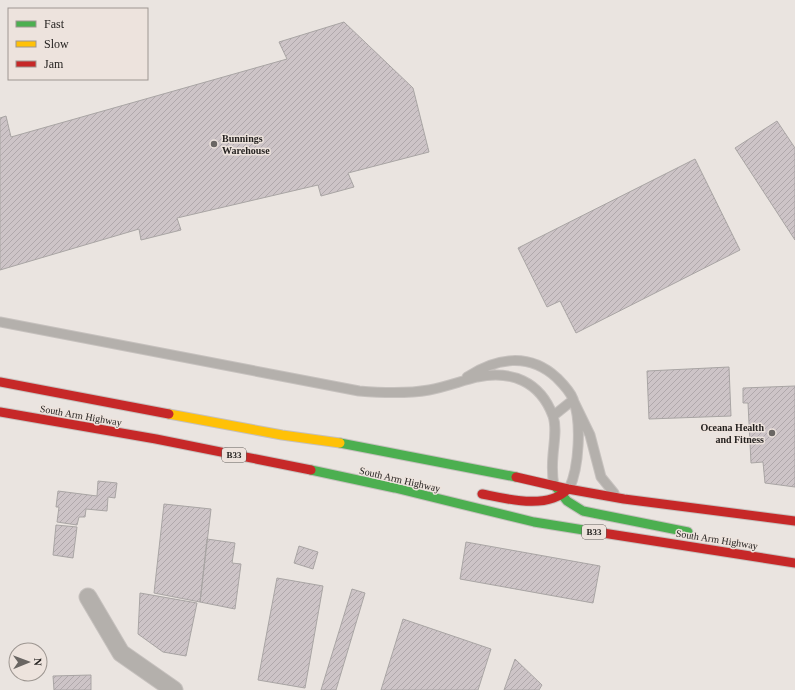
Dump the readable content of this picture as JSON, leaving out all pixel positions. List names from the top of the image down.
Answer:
{
  "streets": {
    "main road": ["South Arm Highway", "B33"]
  },
  "places": ["Bunnings Warehouse", "Oceana Health and Fitness"],
  "legend": ["Fast", "Slow", "Jam"],
  "north": "right"
}
